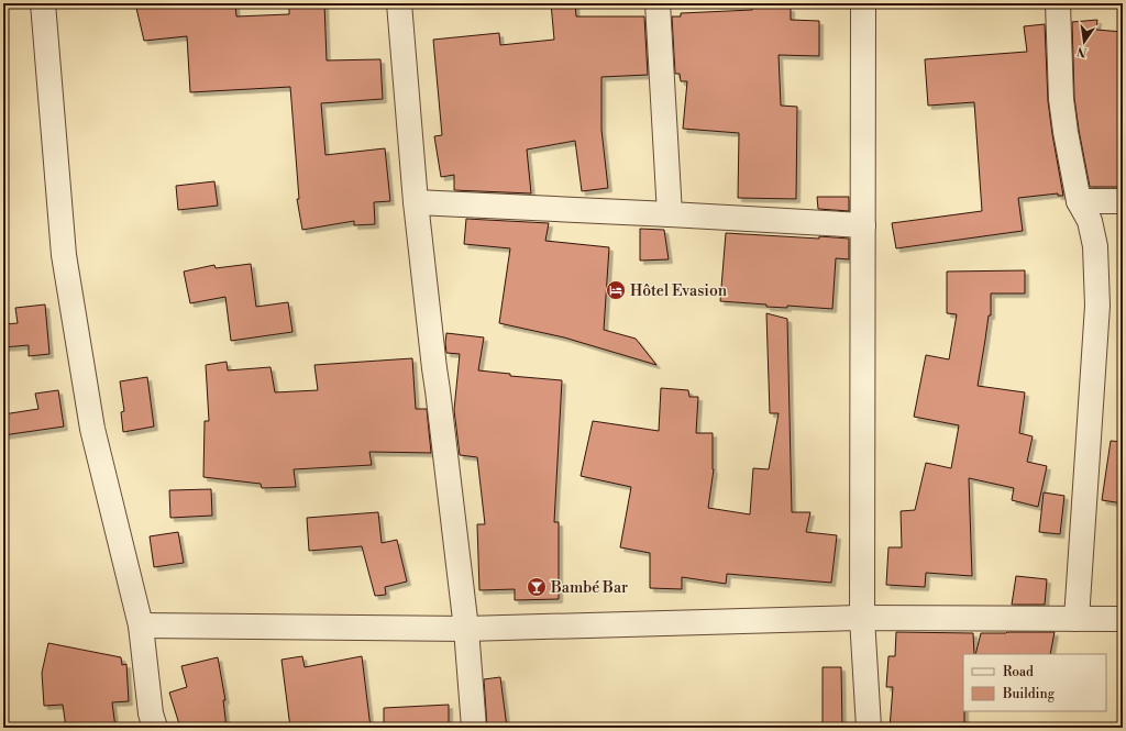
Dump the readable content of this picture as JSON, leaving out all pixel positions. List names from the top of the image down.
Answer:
{
  "places": {
    "hotel": ["Hôtel Evasion"],
    "bar": ["Bambé Bar"]
  },
  "legend": ["Road", "Building"],
  "north": "bottom"
}
